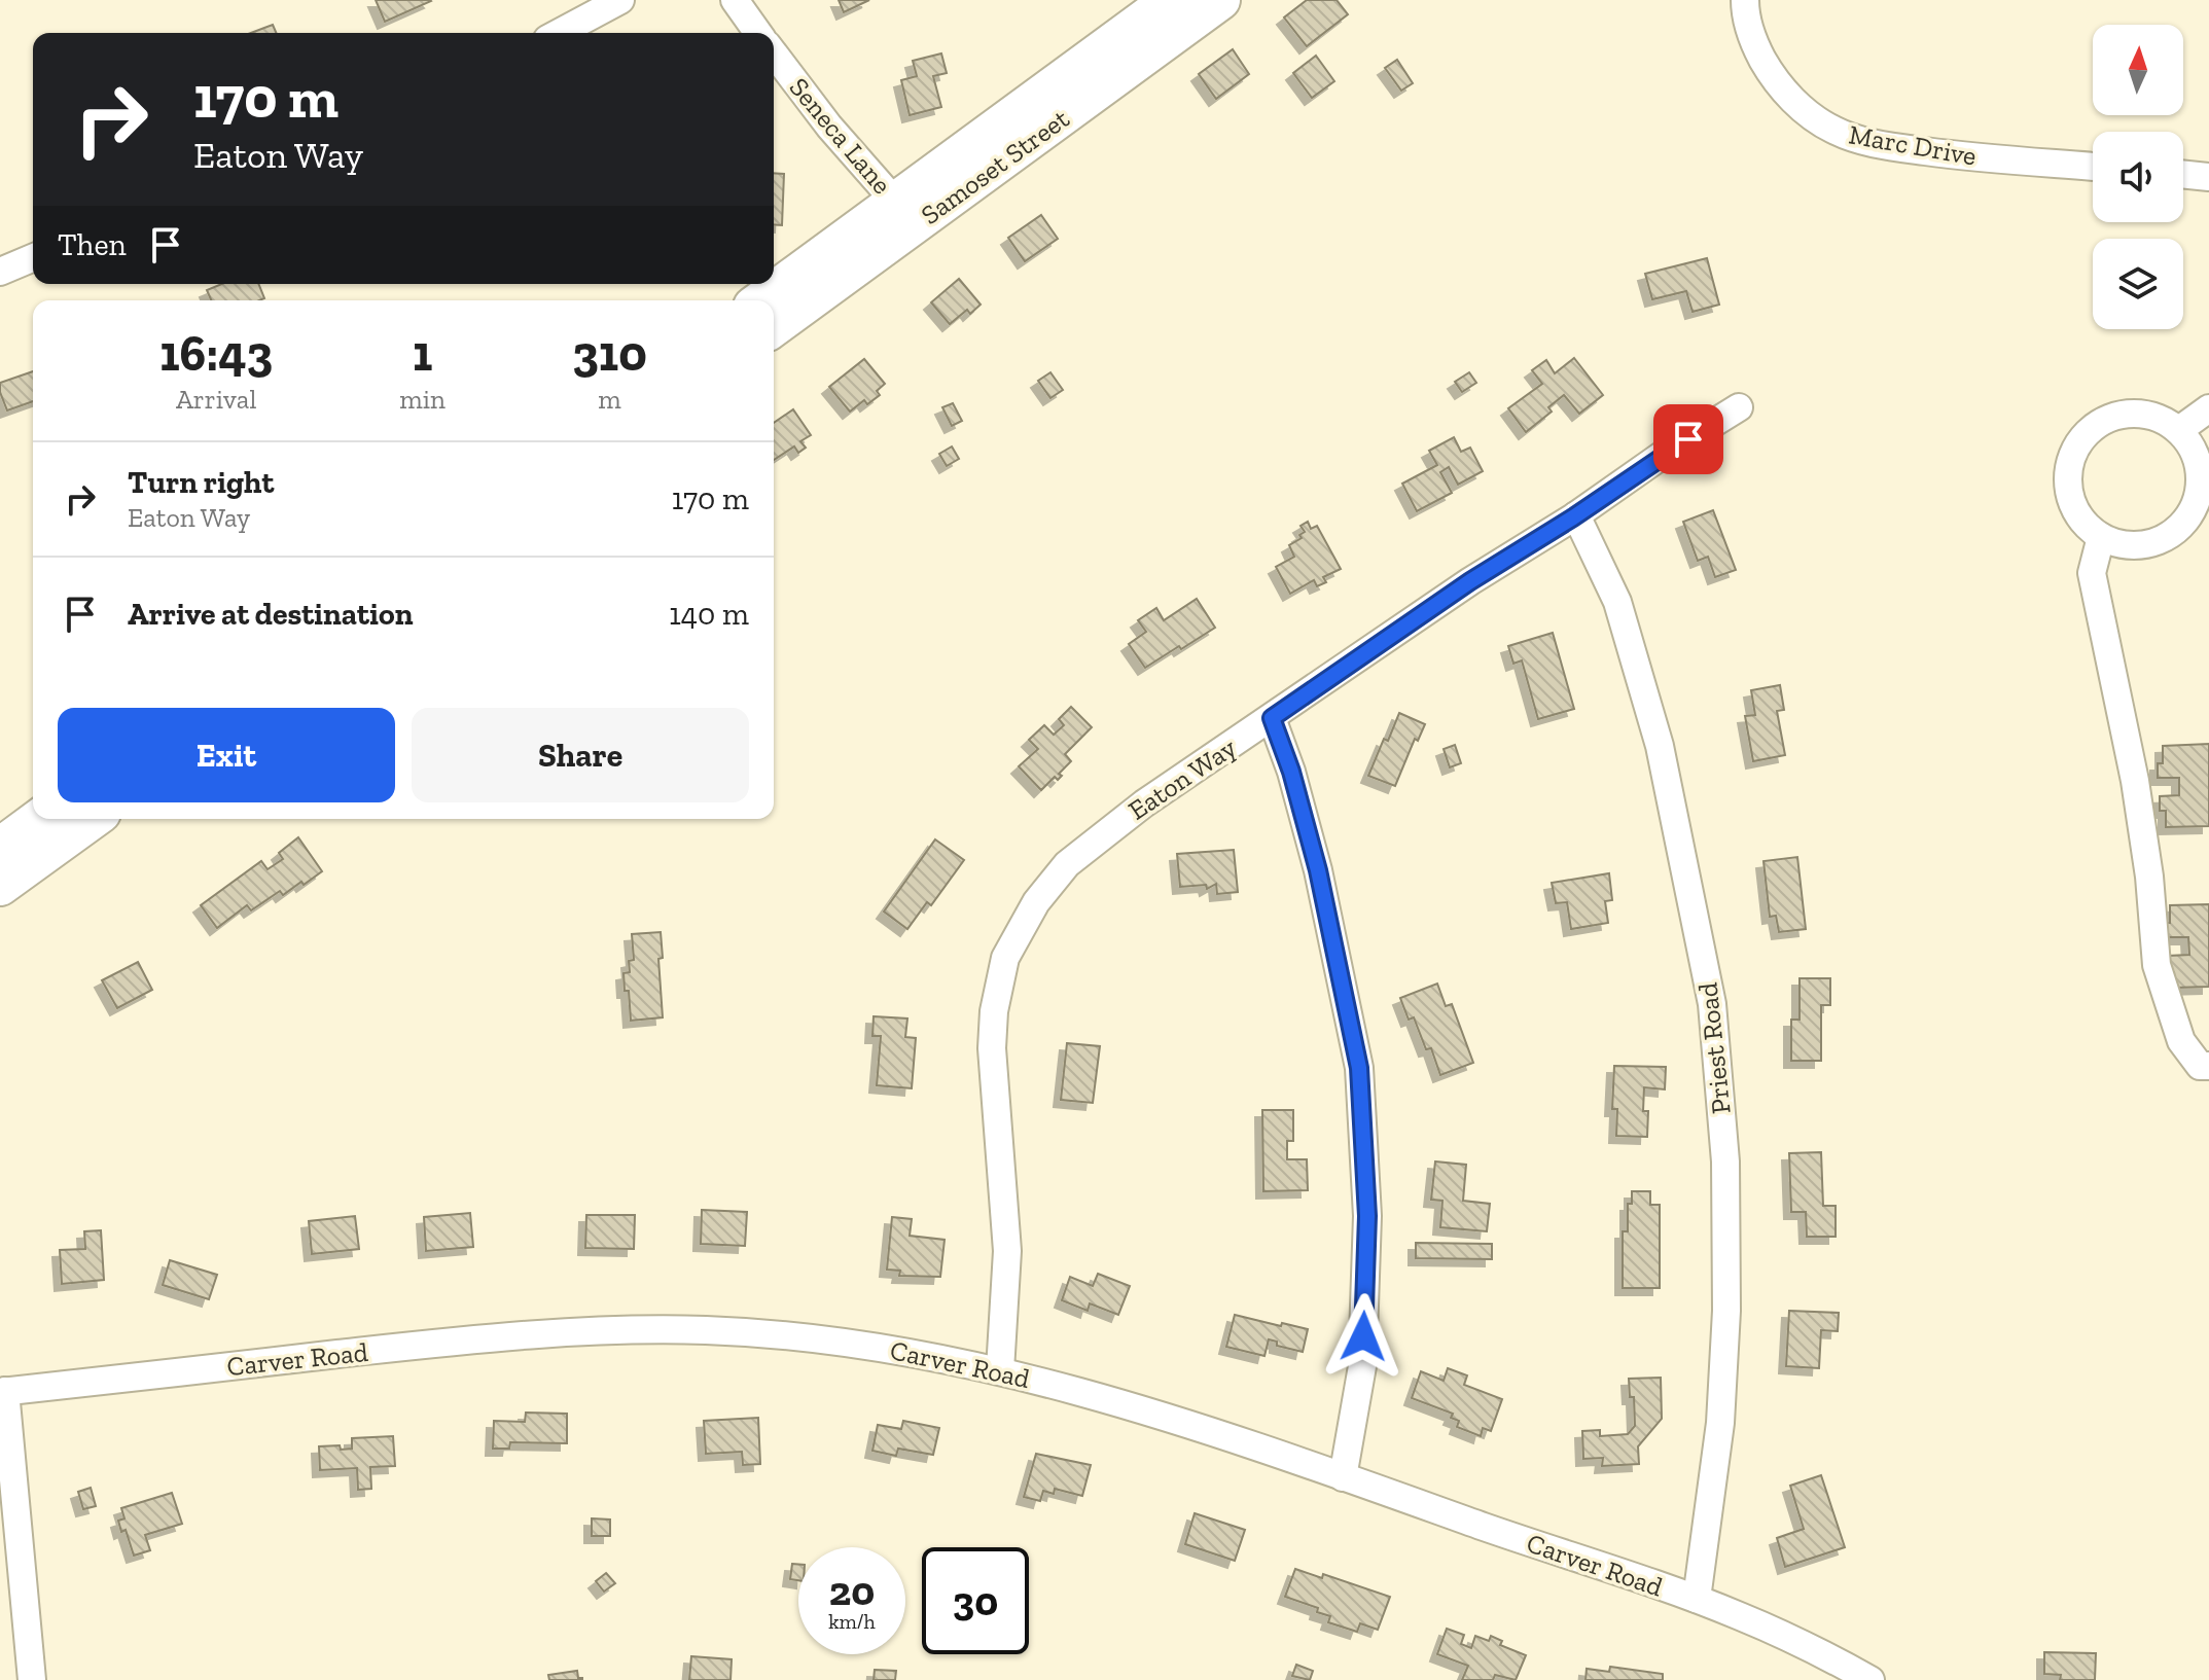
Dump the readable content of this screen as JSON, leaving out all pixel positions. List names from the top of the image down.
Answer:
{
  "streets": {
    "highway": ["Samoset Street"],
    "street": [
      "Seneca Lane",
      "Marc Drive",
      "Eaton Way",
      "Priest Road",
      "Carver Road"
    ]
  },
  "crossings": [
    ["Seneca Lane", "Samoset Street"],
    ["Eaton Way", "Priest Road"],
    ["Eaton Way", "Carver Road"],
    ["Priest Road", "Carver Road"]
  ],
  "north": "top",
  "page": {
    "turn": ["170 m", "Eaton Way"],
    "then": "Then",
    "eta": [
      "16:43",
      "Arrival",
      "1",
      "min",
      "310",
      "m"
    ],
    "list": [
      {
        "name": "Turn right",
        "note": "Eaton Way",
        "value": "170 m"
      },
      {
        "name": "Arrive at destination",
        "value": "140 m"
      }
    ],
    "buttons": ["Exit", "Share"],
    "speed": "20 km/h",
    "limit": "30"
  }
}
